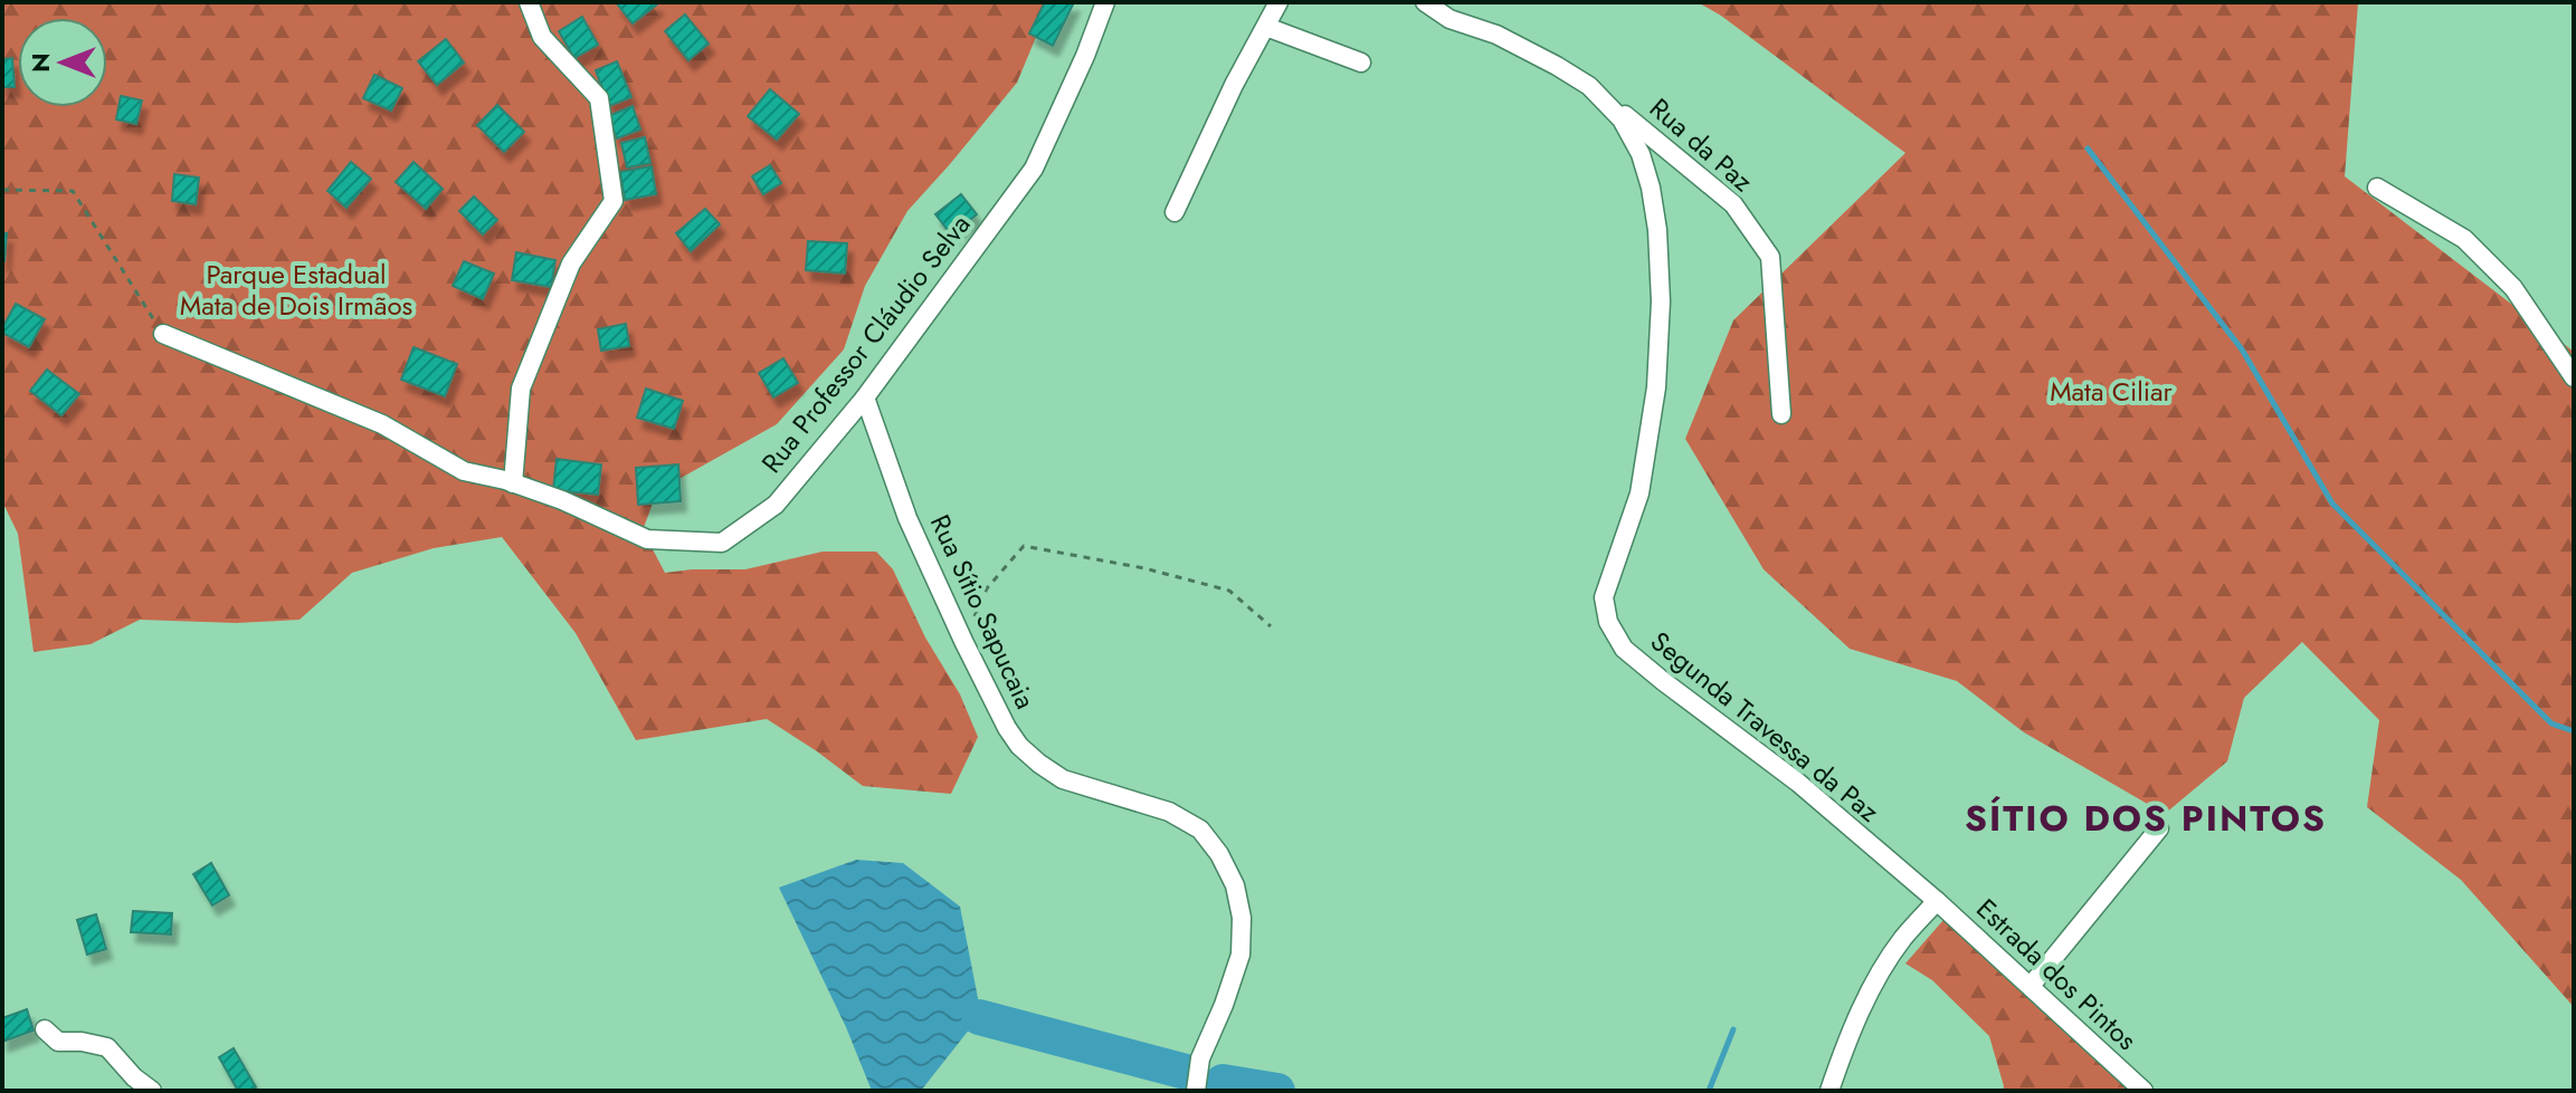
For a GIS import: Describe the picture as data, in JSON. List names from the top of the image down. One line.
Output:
{"streets":{"street":["Rua da Paz","Rua Professor Cláudio Selva","Rua Sítio Sapucaia","Segunda Travessa da Paz","Estrada dos Pintos"]},"crossings":[["Rua da Paz","Segunda Travessa da Paz"],["Rua Professor Cláudio Selva","Rua Sítio Sapucaia"],["Segunda Travessa da Paz","Estrada dos Pintos"]],"districts":["SÍTIO DOS PINTOS"],"parks":["Parque Estadual Mata de Dois Irmãos","Mata Ciliar"],"north":"left"}
